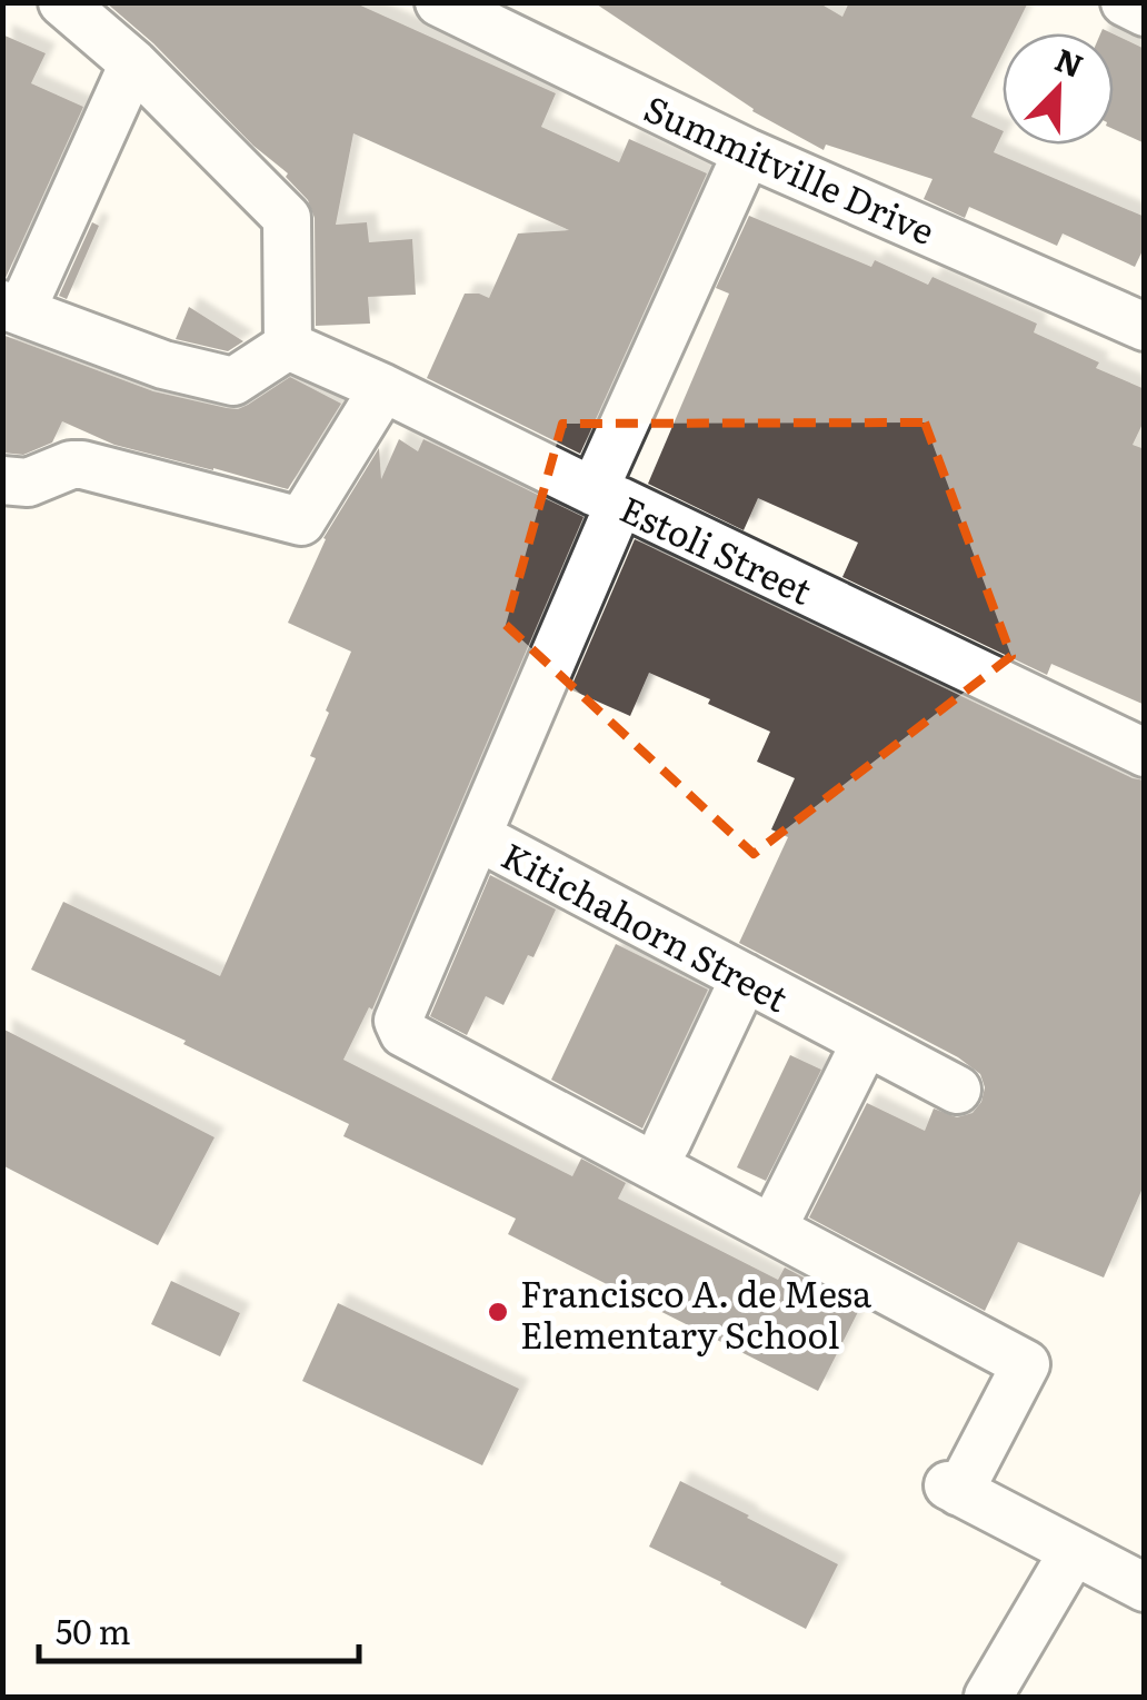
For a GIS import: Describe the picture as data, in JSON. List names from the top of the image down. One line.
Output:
{"streets":{"street":["Summitville Drive","Estoli Street","Kitichahorn Street"]},"crossings":[["Summitville Drive","Kitichahorn Street"],["Estoli Street","Kitichahorn Street"]],"places":["Francisco A. de Mesa Elementary School"],"scale_bar":"50 m","north":"top right"}
